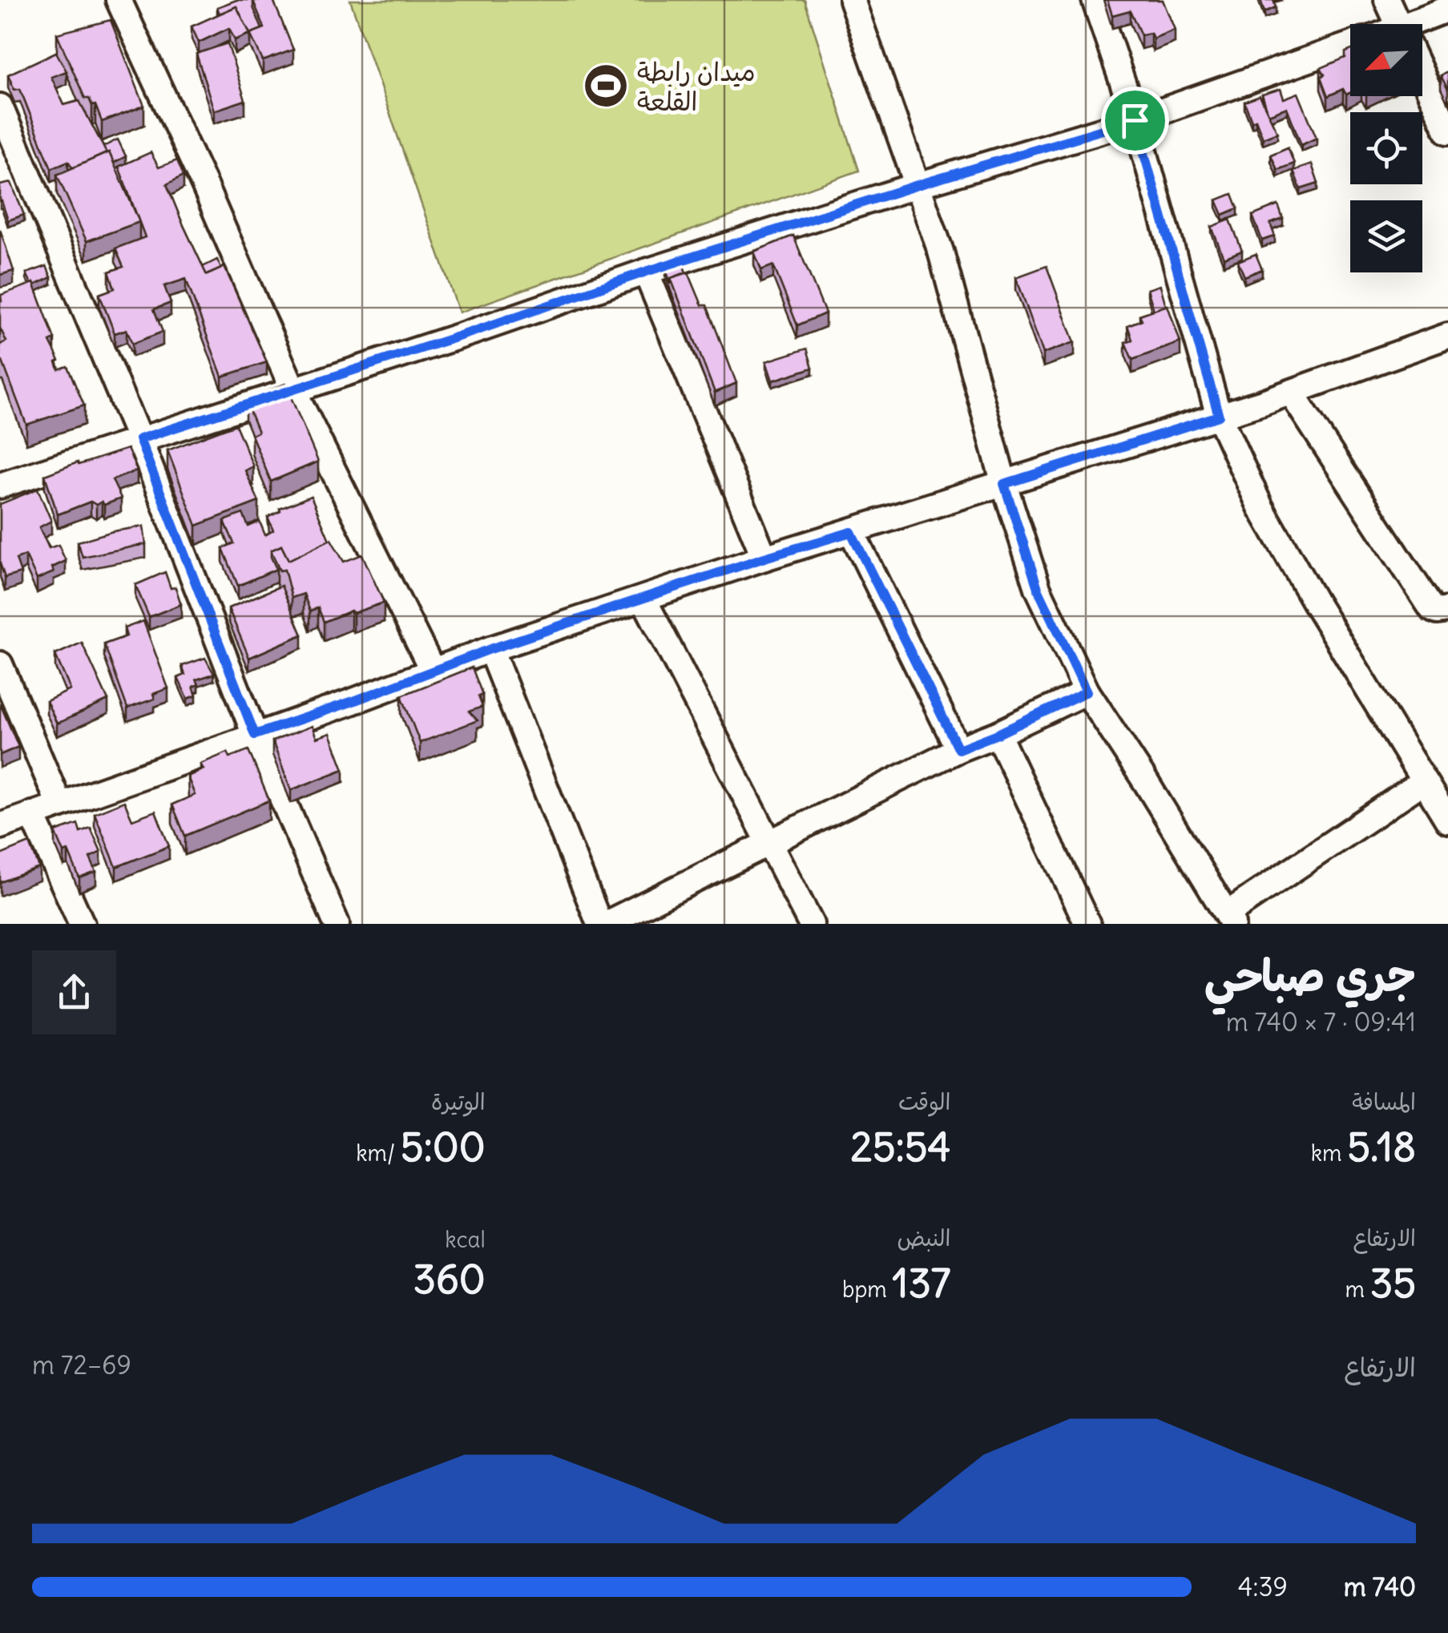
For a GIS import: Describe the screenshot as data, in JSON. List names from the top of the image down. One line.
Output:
{"places":{"sports":["ميدان رابطة القلعة"]},"north":"bottom left","page":{"heading":["جري صباحي","09:41 · 7 × 740 m"],"stats":[["المسافة","5.18 km"],["الوقت","25:54"],["الوتيرة","5:00 /km"],["الارتفاع","35 m"],["النبض","137 bpm"],["kcal","360"]],"chart":["الارتفاع","69–72 m"],"list":[{"name":"740 m","note":"4:39"}]}}
